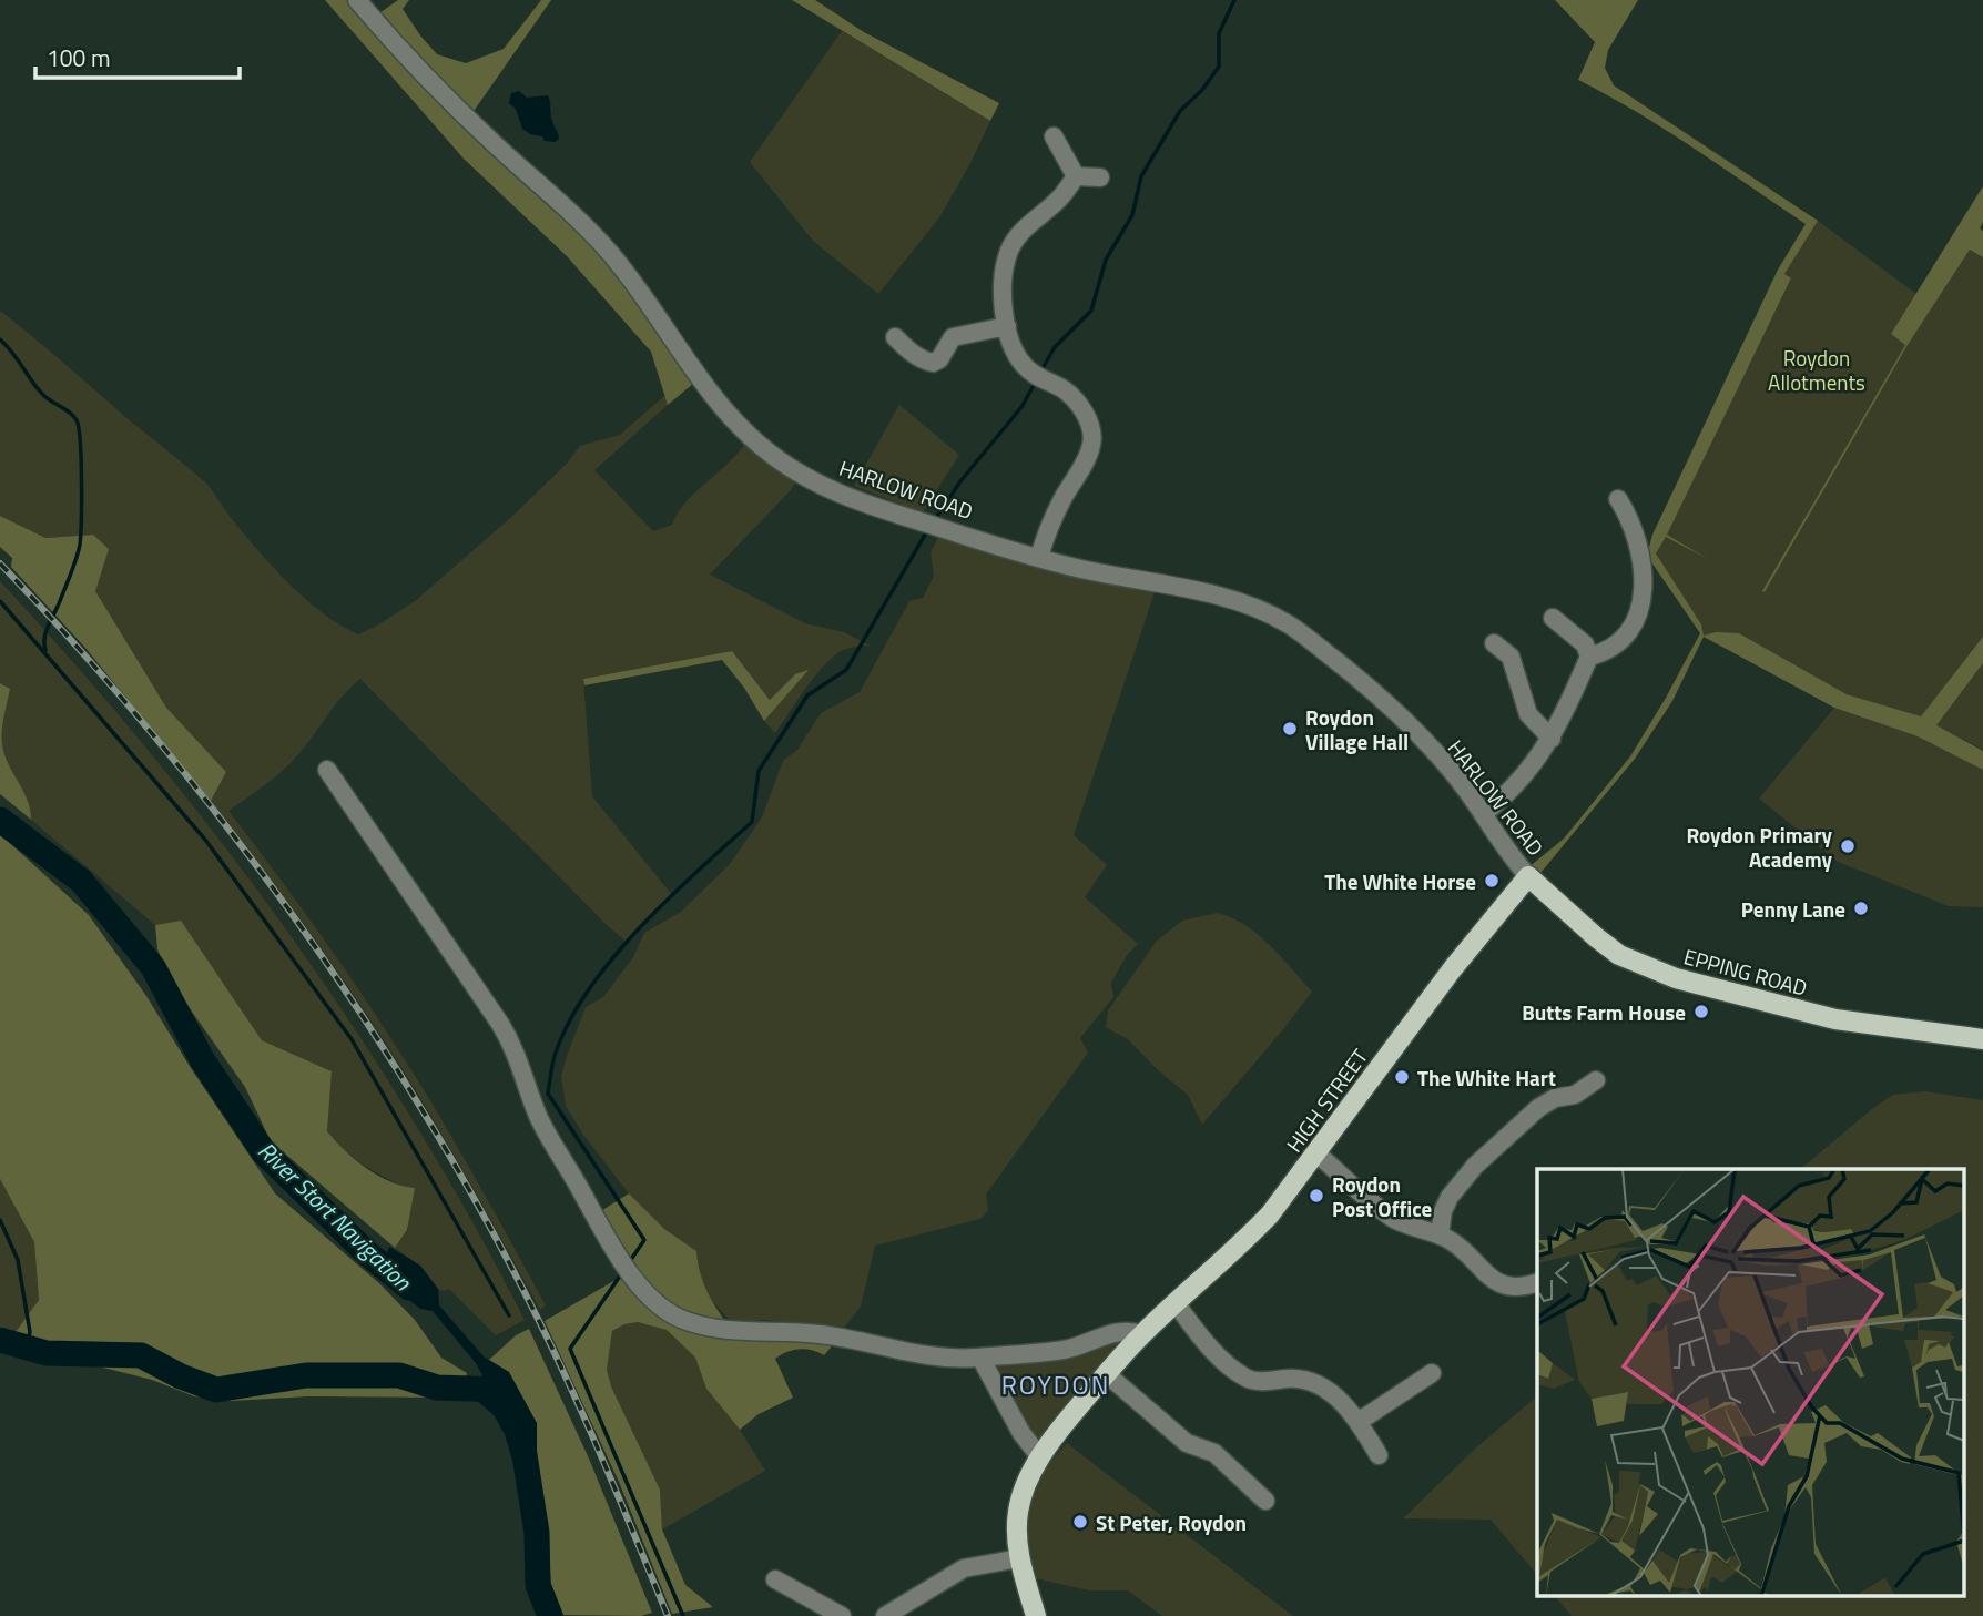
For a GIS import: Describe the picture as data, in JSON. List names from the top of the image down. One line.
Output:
{"streets":{"main road":["EPPING ROAD","HIGH STREET"],"street":["HARLOW ROAD"]},"crossings":[["HARLOW ROAD","EPPING ROAD"],["HARLOW ROAD","HIGH STREET"],["EPPING ROAD","HIGH STREET"]],"districts":["ROYDON"],"water":["River Stort Navigation"],"parks":["Roydon Allotments"],"places":["Roydon Village Hall","Roydon Primary Academy","The White Horse","Penny Lane","Butts Farm House","The White Hart","Roydon Post Office","St Peter, Roydon"],"scale_bar":"100 m"}
